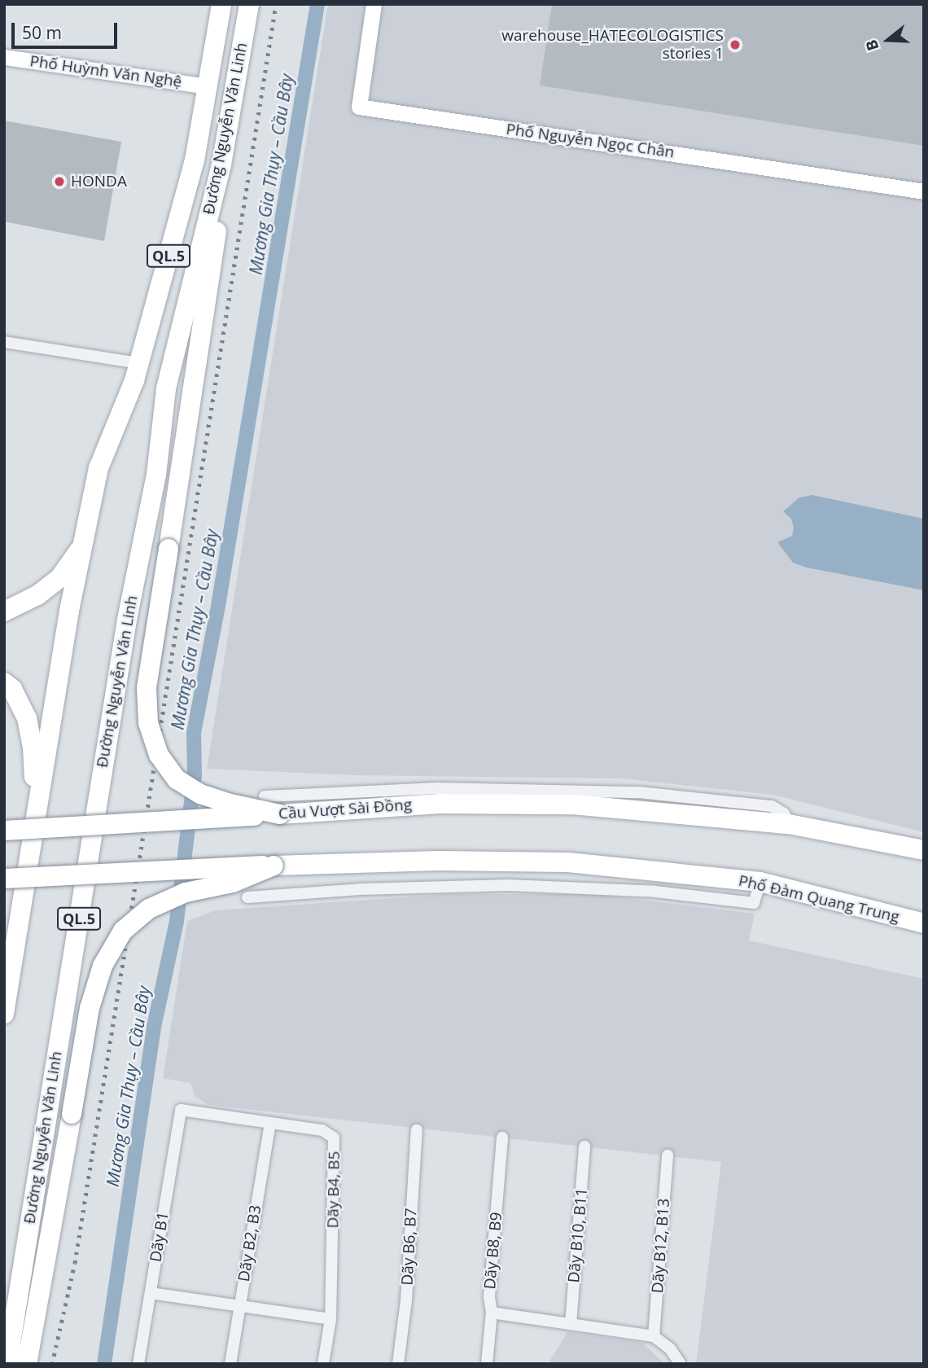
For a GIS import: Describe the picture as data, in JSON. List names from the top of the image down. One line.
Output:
{"streets":{"highway":["Đường Nguyễn Văn Linh","QL.5","Cầu Vượt Sài Đồng","Phố Đàm Quang Trung"],"street":["Phố Huỳnh Văn Nghệ","Phố Nguyễn Ngọc Chân","Dãy B4, B5","Dãy B10, B11","Dãy B1","Dãy B2, B3","Dãy B12, B13","Dãy B6, B7","Dãy B8, B9"]},"crossings":[["Phố Huỳnh Văn Nghệ","Đường Nguyễn Văn Linh"],["Dãy B4, B5","Dãy B1"],["Dãy B4, B5","Dãy B2, B3"]],"water":["Mương Gia Thụy – Cầu Bây"],"places":["warehouse_HATECOLOGISTICS stories 1","HONDA"],"scale_bar":"50 m","north":"left"}
